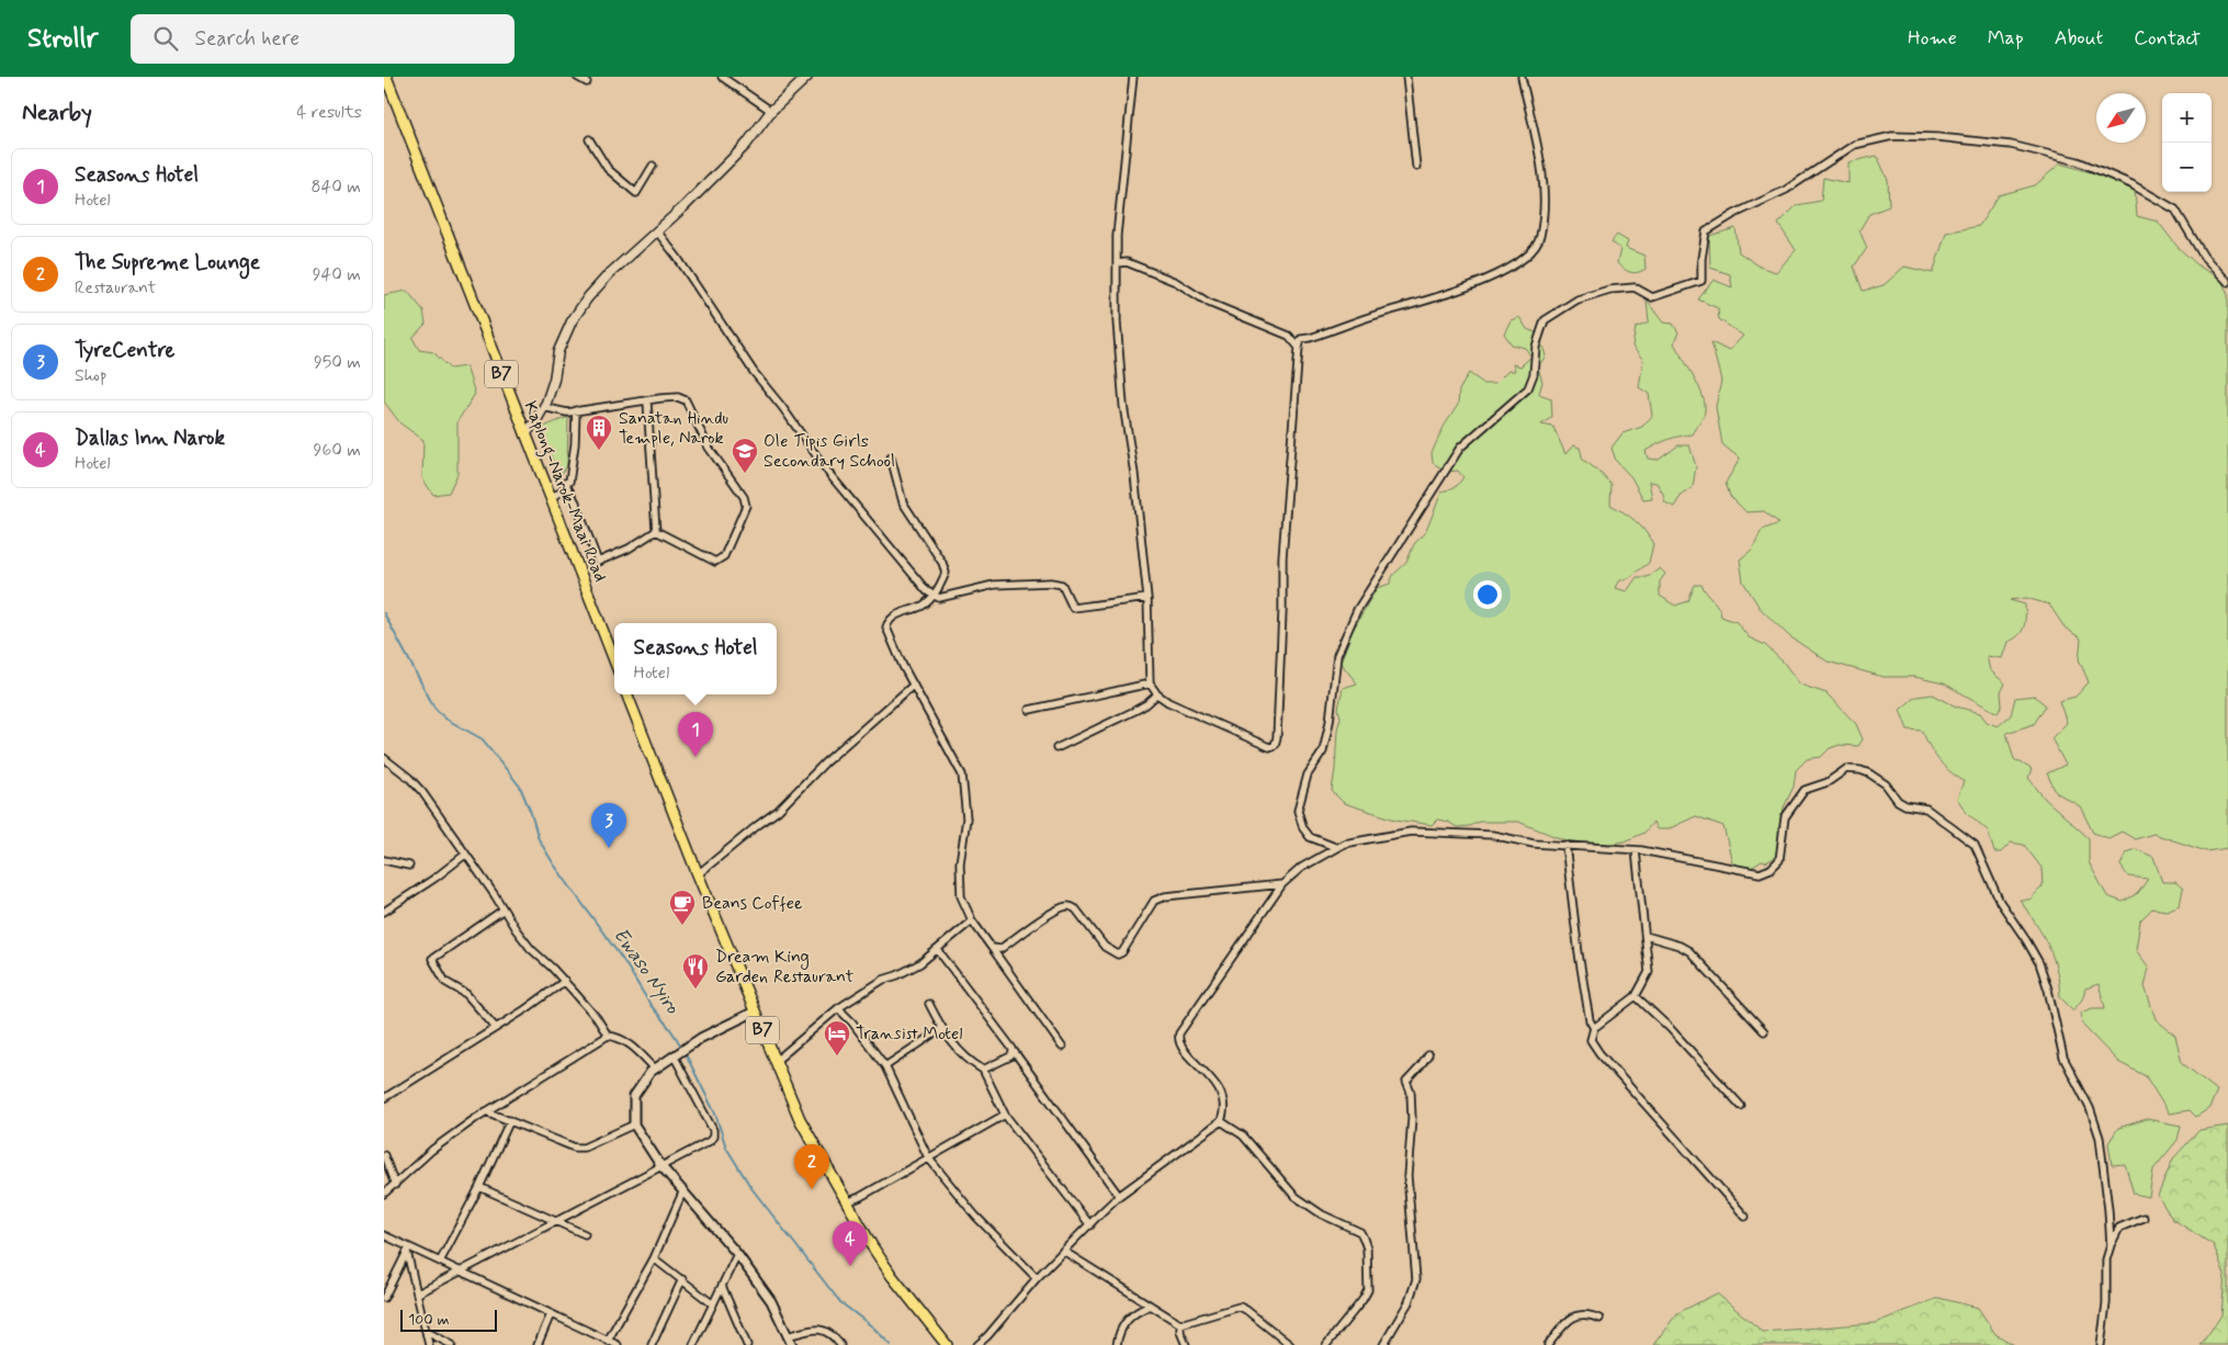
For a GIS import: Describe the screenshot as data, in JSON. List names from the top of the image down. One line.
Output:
{"streets":{"highway":["B7","Kaplong-Narok-Maai Road"]},"water":["Ewaso Nyiro"],"places":{"building":["Sanatan Hindu Temple, Narok"],"school or university":["Ole Tipis Girls Secondary School"],"cafe":["Beans Coffee"],"restaurant":["Dream King Garden Restaurant"],"hotel":["Transist Motel"]},"scale_bar":"100 m","north":"bottom left","page":{"header":"Strollr","search":"Search here","nav":["Home","Map","About","Contact"],"heading":["Nearby","4 results"],"map_buttons":["+","−"],"list":[{"mark":"1","name":"Seasons Hotel","note":"Hotel","value":"840 m"},{"mark":"2","name":"The Supreme Lounge","note":"Restaurant","value":"940 m"},{"mark":"3","name":"TyreCentre","note":"Shop","value":"950 m"},{"mark":"4","name":"Dallas Inn Narok","note":"Hotel","value":"960 m"}],"popup":["Seasons Hotel","Hotel"],"pins":["1","3","2","4"],"scale":"100 m"}}
